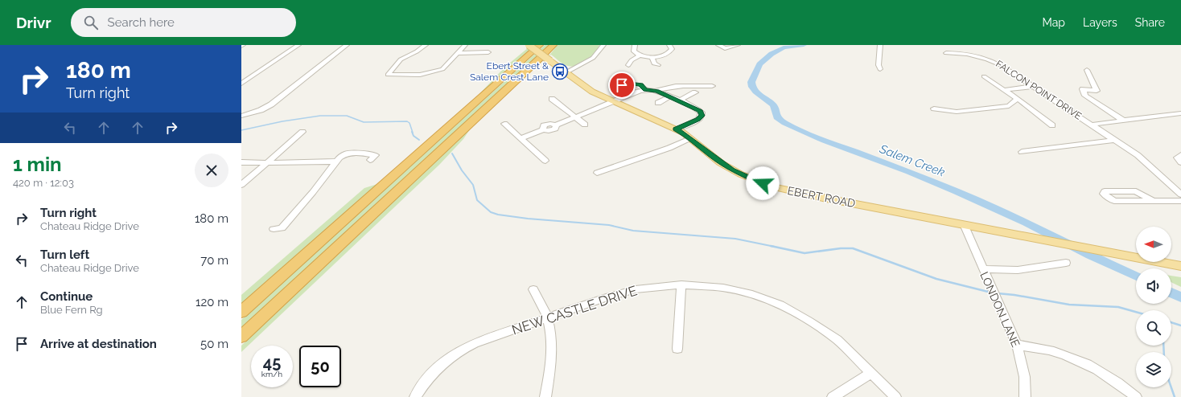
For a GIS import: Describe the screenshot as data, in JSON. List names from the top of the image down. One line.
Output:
{"streets":{"main road":["EBERT ROAD"],"street":["FALCON POINT DRIVE","LONDON LANE","NEW CASTLE DRIVE"]},"crossings":[["EBERT ROAD","LONDON LANE"]],"water":["Salem Creek"],"places":{"bus stop":["Ebert Street & Salem Crest Lane"]},"north":"left","page":{"header":"Drivr","search":"Search here","nav":["Map","Layers","Share"],"turn":["180 m","Turn right"],"heading":["1 min","420 m · 12:03"],"list":[{"name":"Turn right","note":"Chateau Ridge Drive","value":"180 m"},{"name":"Turn left","note":"Chateau Ridge Drive","value":"70 m"},{"name":"Continue","note":"Blue Fern Rg","value":"120 m"},{"name":"Arrive at destination","value":"50 m"}],"speed":"45 km/h","limit":"50"}}
